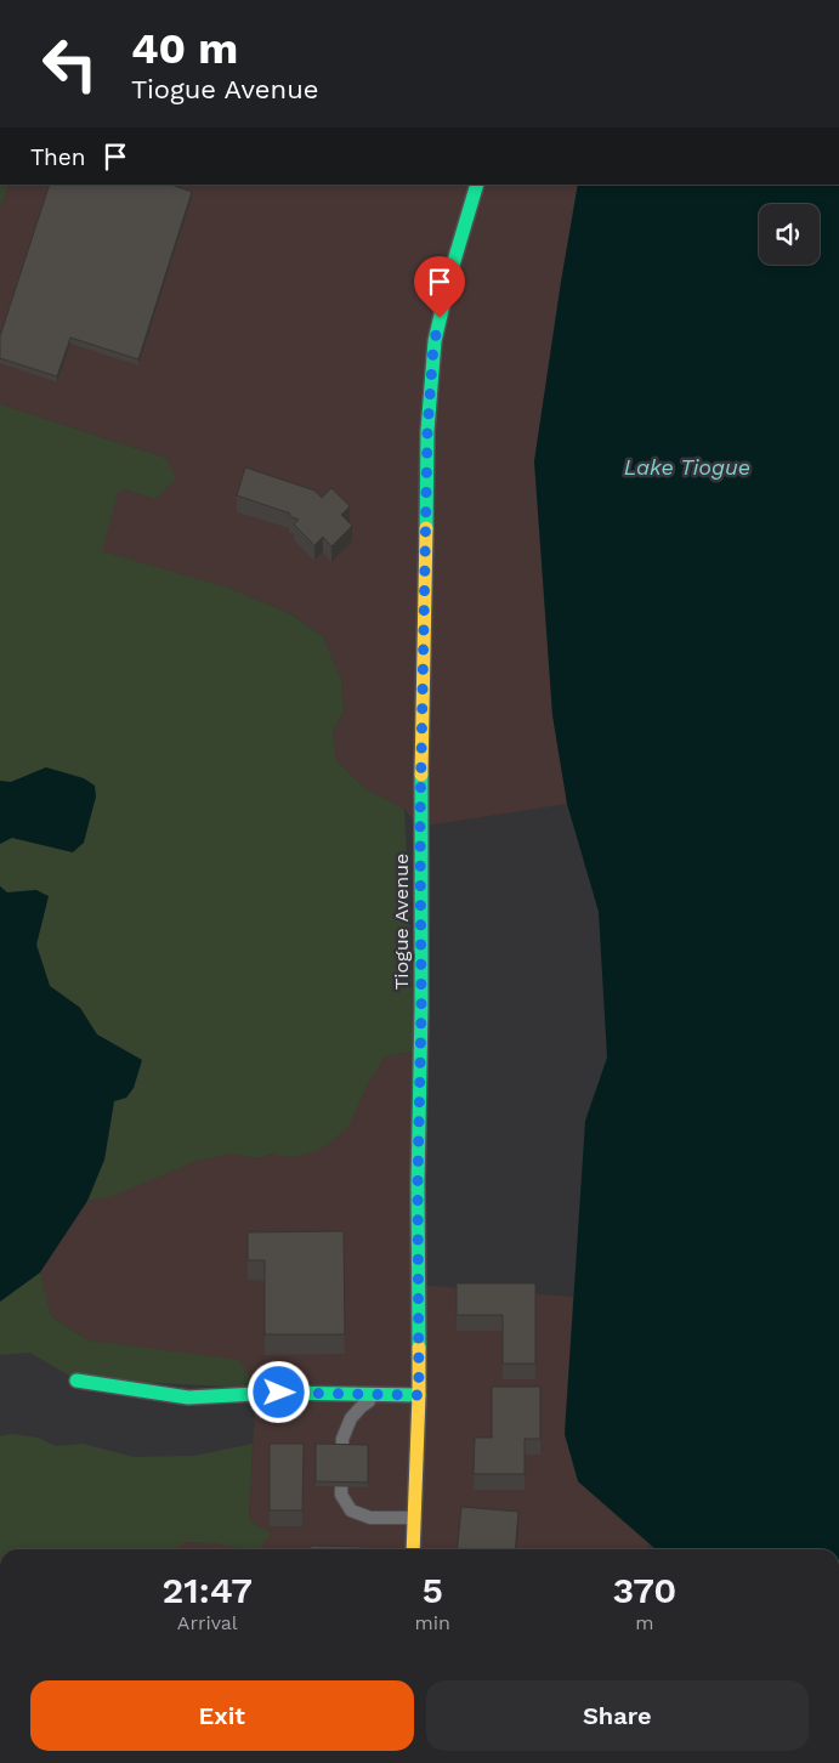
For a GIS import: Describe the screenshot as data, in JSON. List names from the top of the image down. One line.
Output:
{"streets":{"main road":["Tiogue Avenue"]},"water":["Lake Tiogue"],"page":{"turn":["40 m","Tiogue Avenue"],"then":"Then","eta":["21:47","Arrival","5","min","370","m"],"buttons":["Exit","Share"]}}
